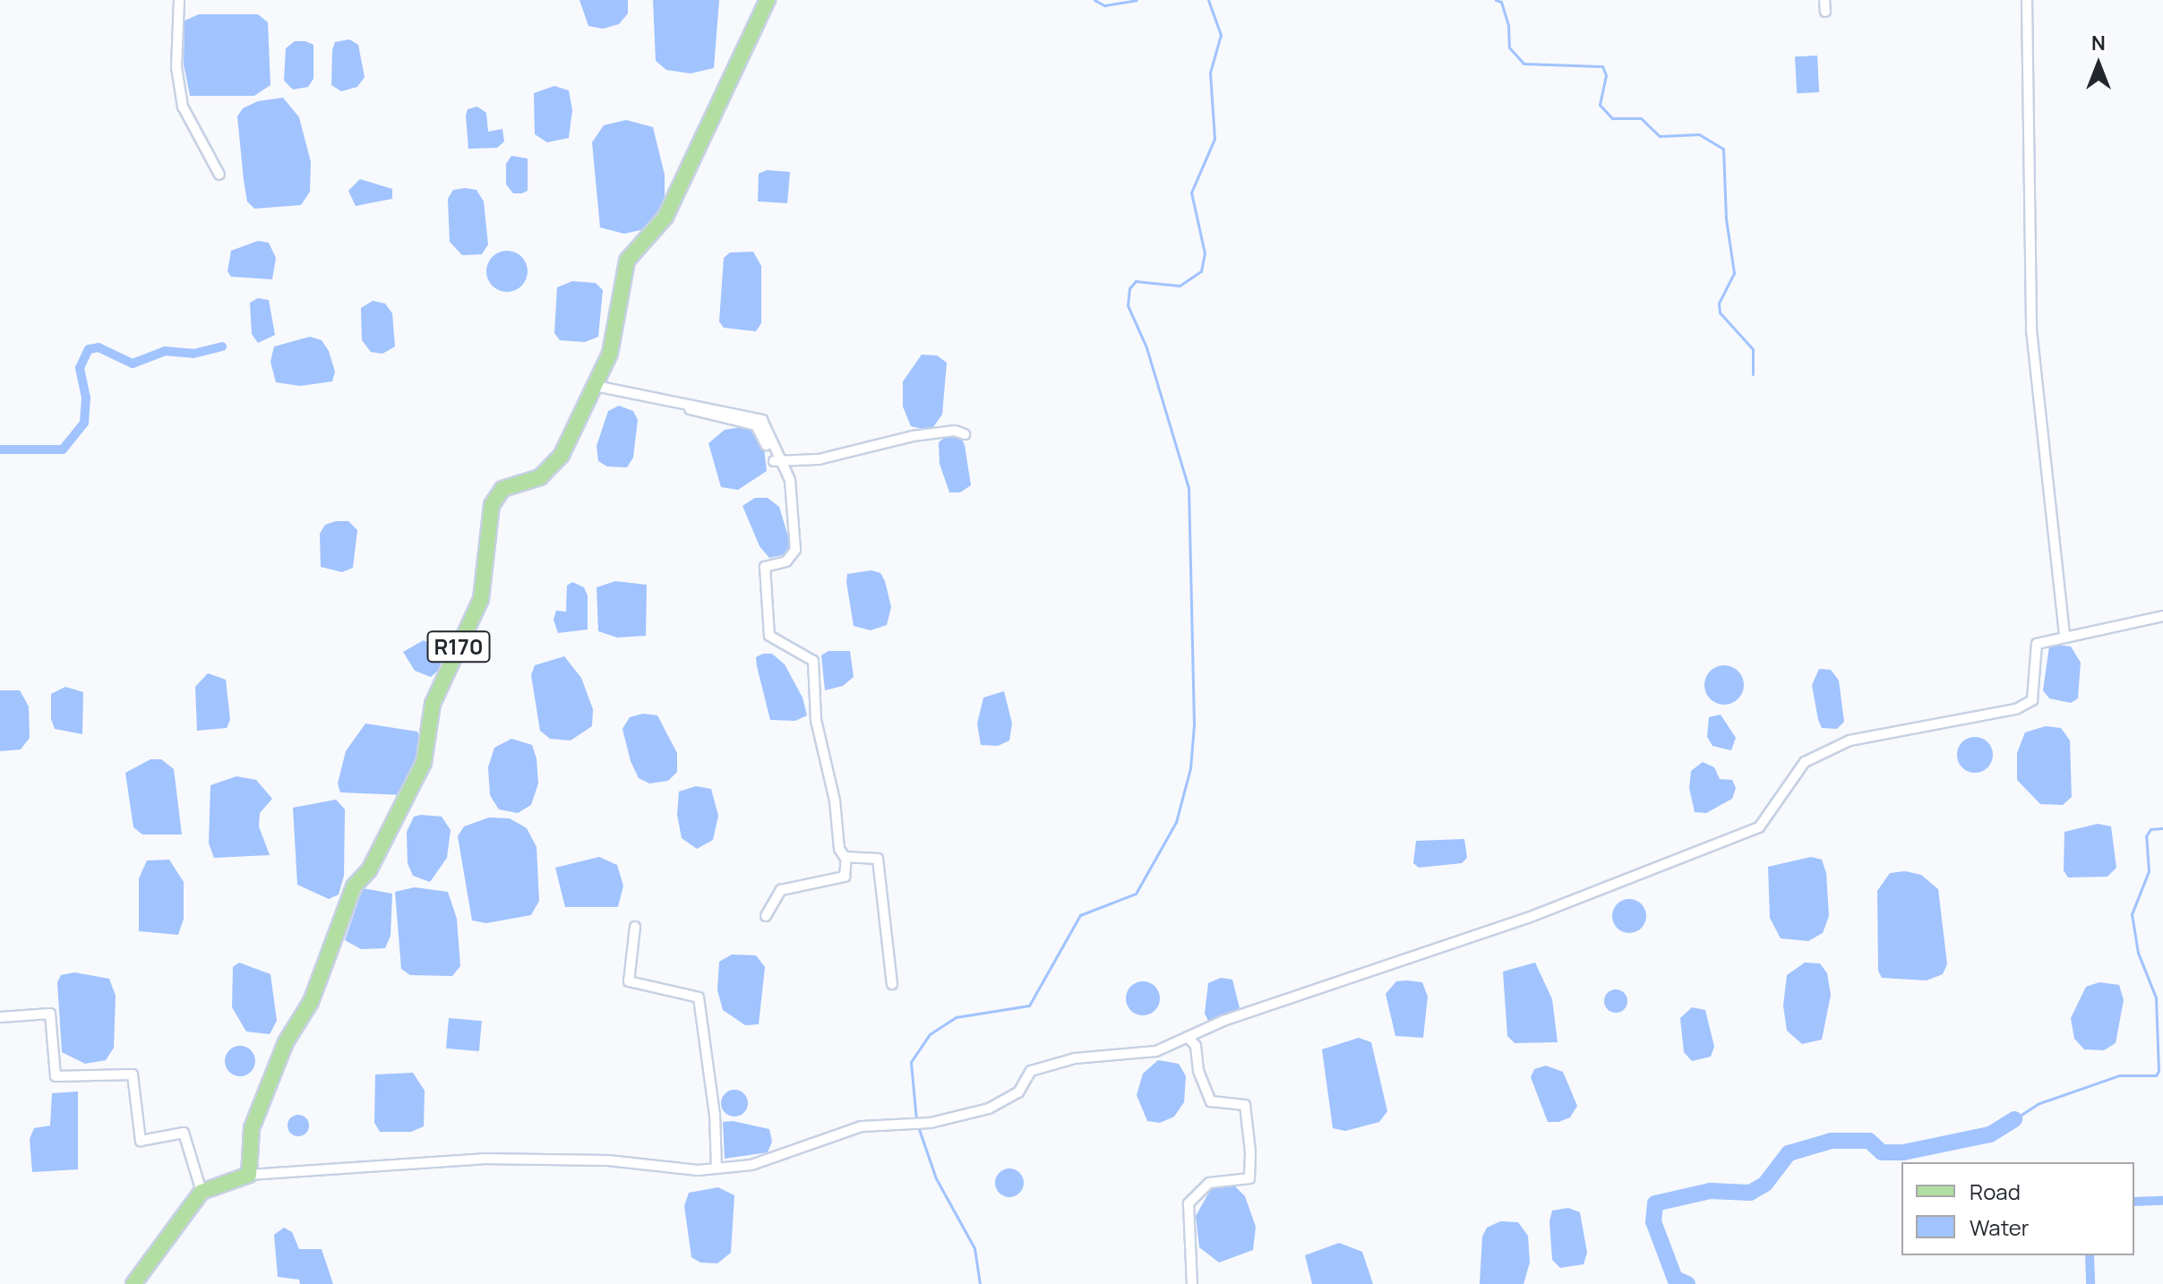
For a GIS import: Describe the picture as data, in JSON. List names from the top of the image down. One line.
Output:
{"streets":{"main road":["R170"]},"legend":["Road","Water"],"north":"top"}
